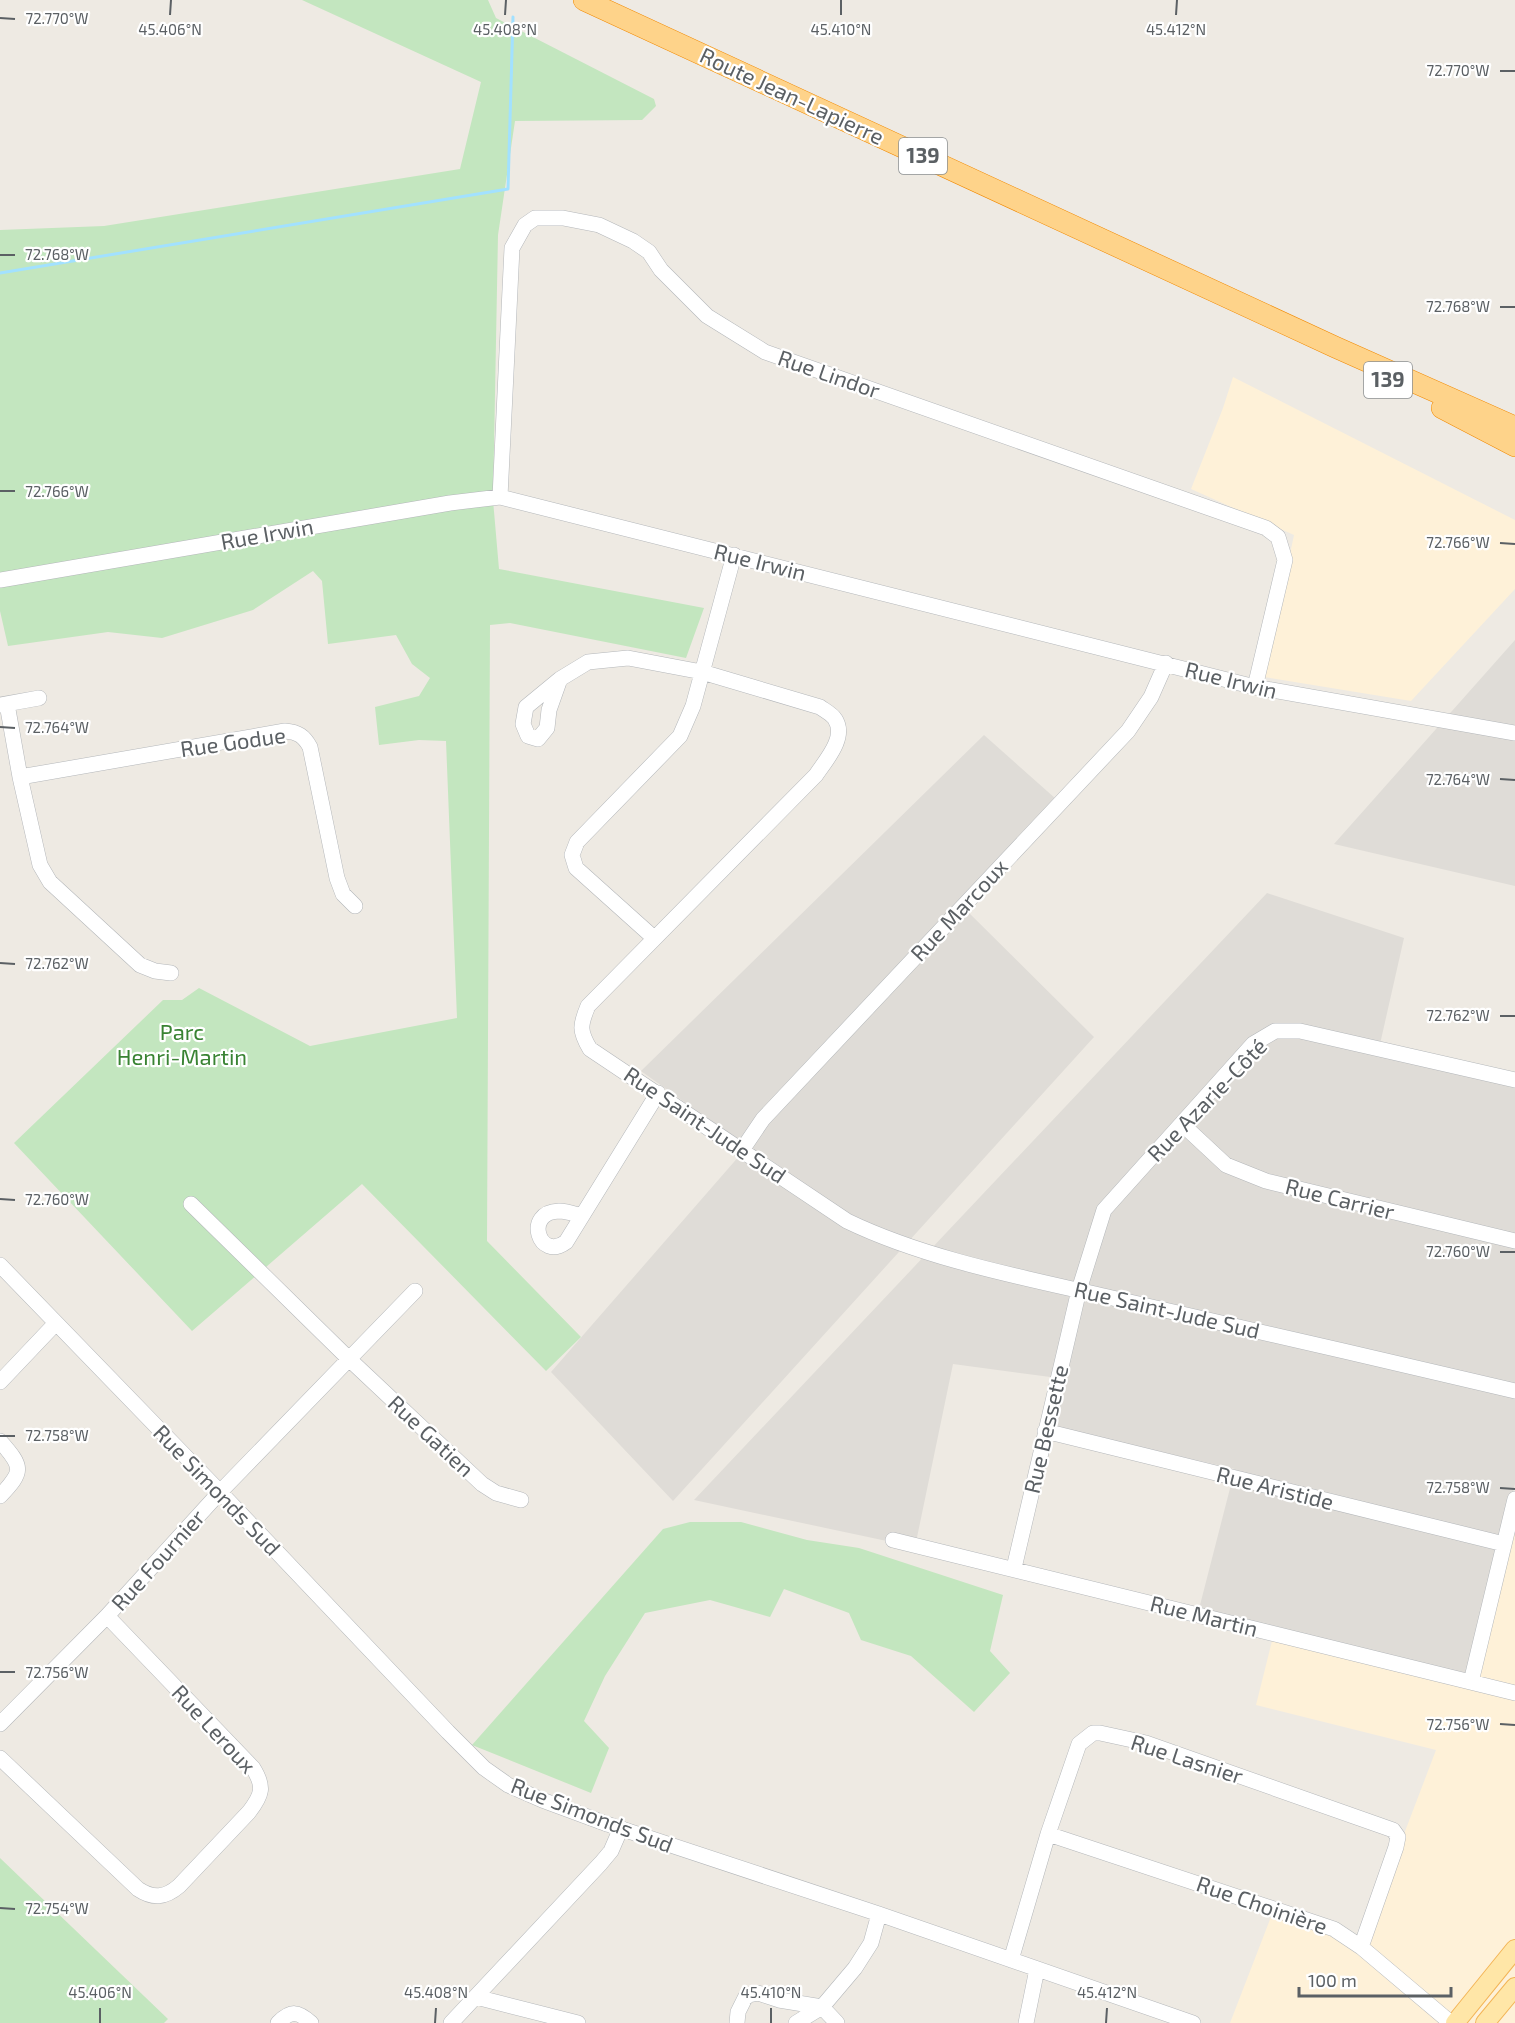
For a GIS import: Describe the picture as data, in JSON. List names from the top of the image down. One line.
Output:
{"streets":{"highway":["Route Jean-Lapierre","139"],"street":["Rue Lindor","Rue Irwin","Rue Godue","Rue Marcoux","Rue Azarie-Côté","Rue Saint-Jude Sud","Rue Carrier","Rue Bessette","Rue Gatien","Rue Aristide","Rue Simonds Sud","Rue Fournier","Rue Martin","Rue Leroux","Rue Lasnier","Rue Choinière"]},"crossings":[["Rue Lindor","Rue Irwin"],["Rue Irwin","Rue Marcoux"],["Rue Marcoux","Rue Saint-Jude Sud"],["Rue Azarie-Côté","Rue Saint-Jude Sud"],["Rue Azarie-Côté","Rue Carrier"],["Rue Azarie-Côté","Rue Bessette"],["Rue Saint-Jude Sud","Rue Bessette"],["Rue Bessette","Rue Aristide"],["Rue Bessette","Rue Martin"],["Rue Gatien","Rue Fournier"],["Rue Simonds Sud","Rue Fournier"],["Rue Simonds Sud","Rue Lasnier"],["Rue Fournier","Rue Leroux"],["Rue Lasnier","Rue Choinière"]],"parks":["Parc Henri-Martin"],"scale_bar":"100 m","coordinates":["72.770°W","45.406°N","45.408°N","45.410°N","45.412°N","72.768°W","72.766°W","72.764°W","72.762°W","72.760°W","72.758°W","72.756°W","72.754°W"]}
